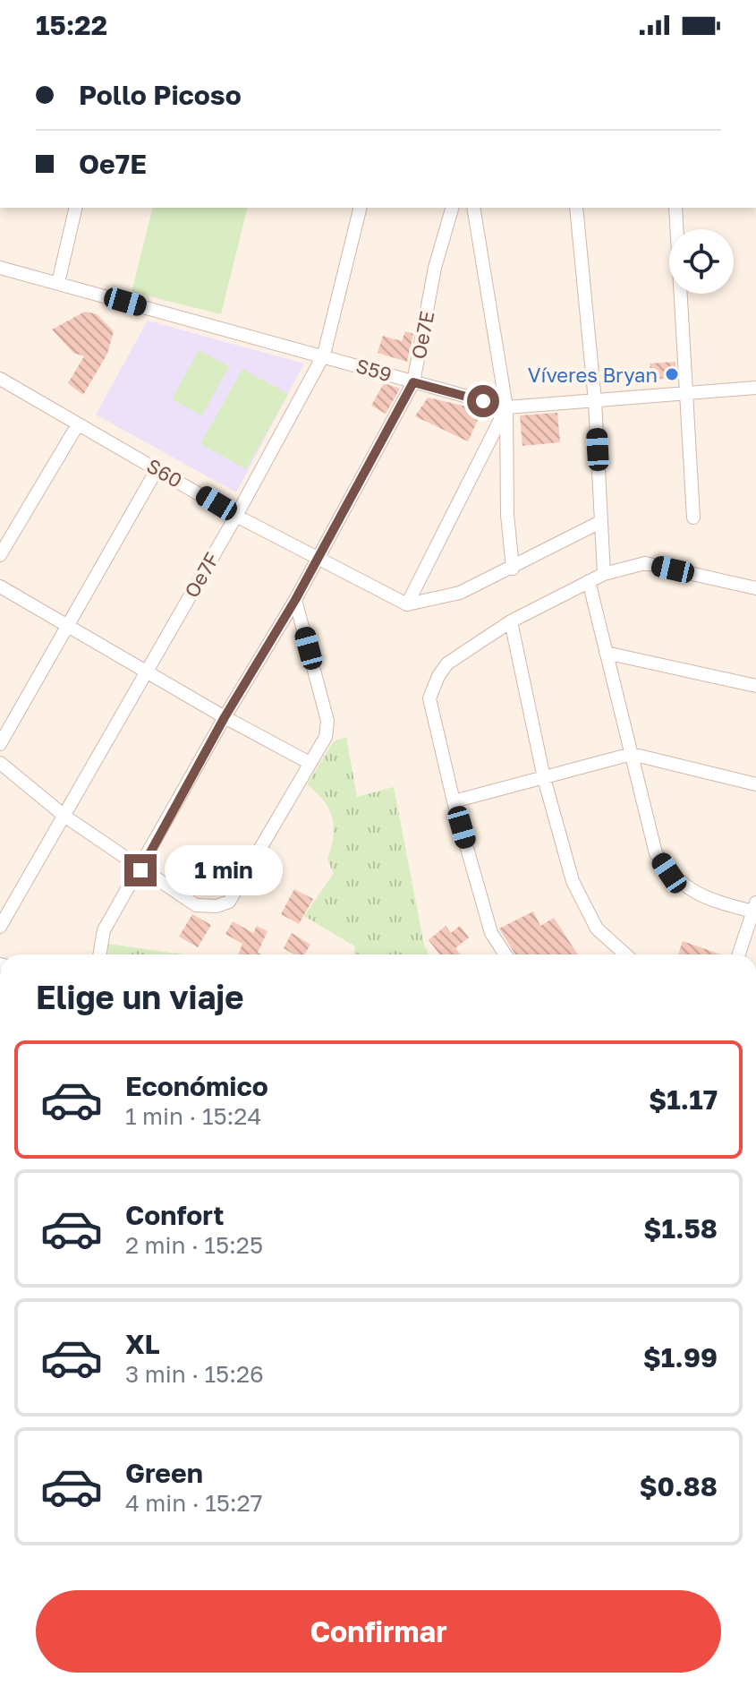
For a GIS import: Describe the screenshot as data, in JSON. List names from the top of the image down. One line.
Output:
{"streets":{"street":["Oe7E","S59","S60","Oe7F"]},"crossings":[["Oe7E","S59"],["Oe7E","S60"],["S59","Oe7F"],["S60","Oe7F"]],"places":["Víveres Bryan"],"page":{"status":"15:22","banner":["Pollo Picoso","Oe7E"],"bubble":"1 min","heading":"Elige un viaje","list":[{"name":"Económico","note":"1 min · 15:24","value":"$1.17"},{"name":"Confort","note":"2 min · 15:25","value":"$1.58"},{"name":"XL","note":"3 min · 15:26","value":"$1.99"},{"name":"Green","note":"4 min · 15:27","value":"$0.88"}],"buttons":"Confirmar"}}
